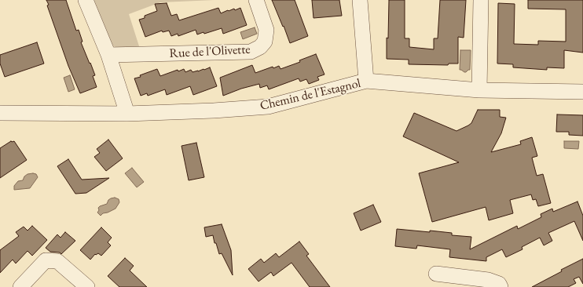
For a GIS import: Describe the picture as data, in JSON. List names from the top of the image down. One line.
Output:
{"streets":{"street":["Rue de l'Olivette","Chemin de l'Estagnol"]}}
